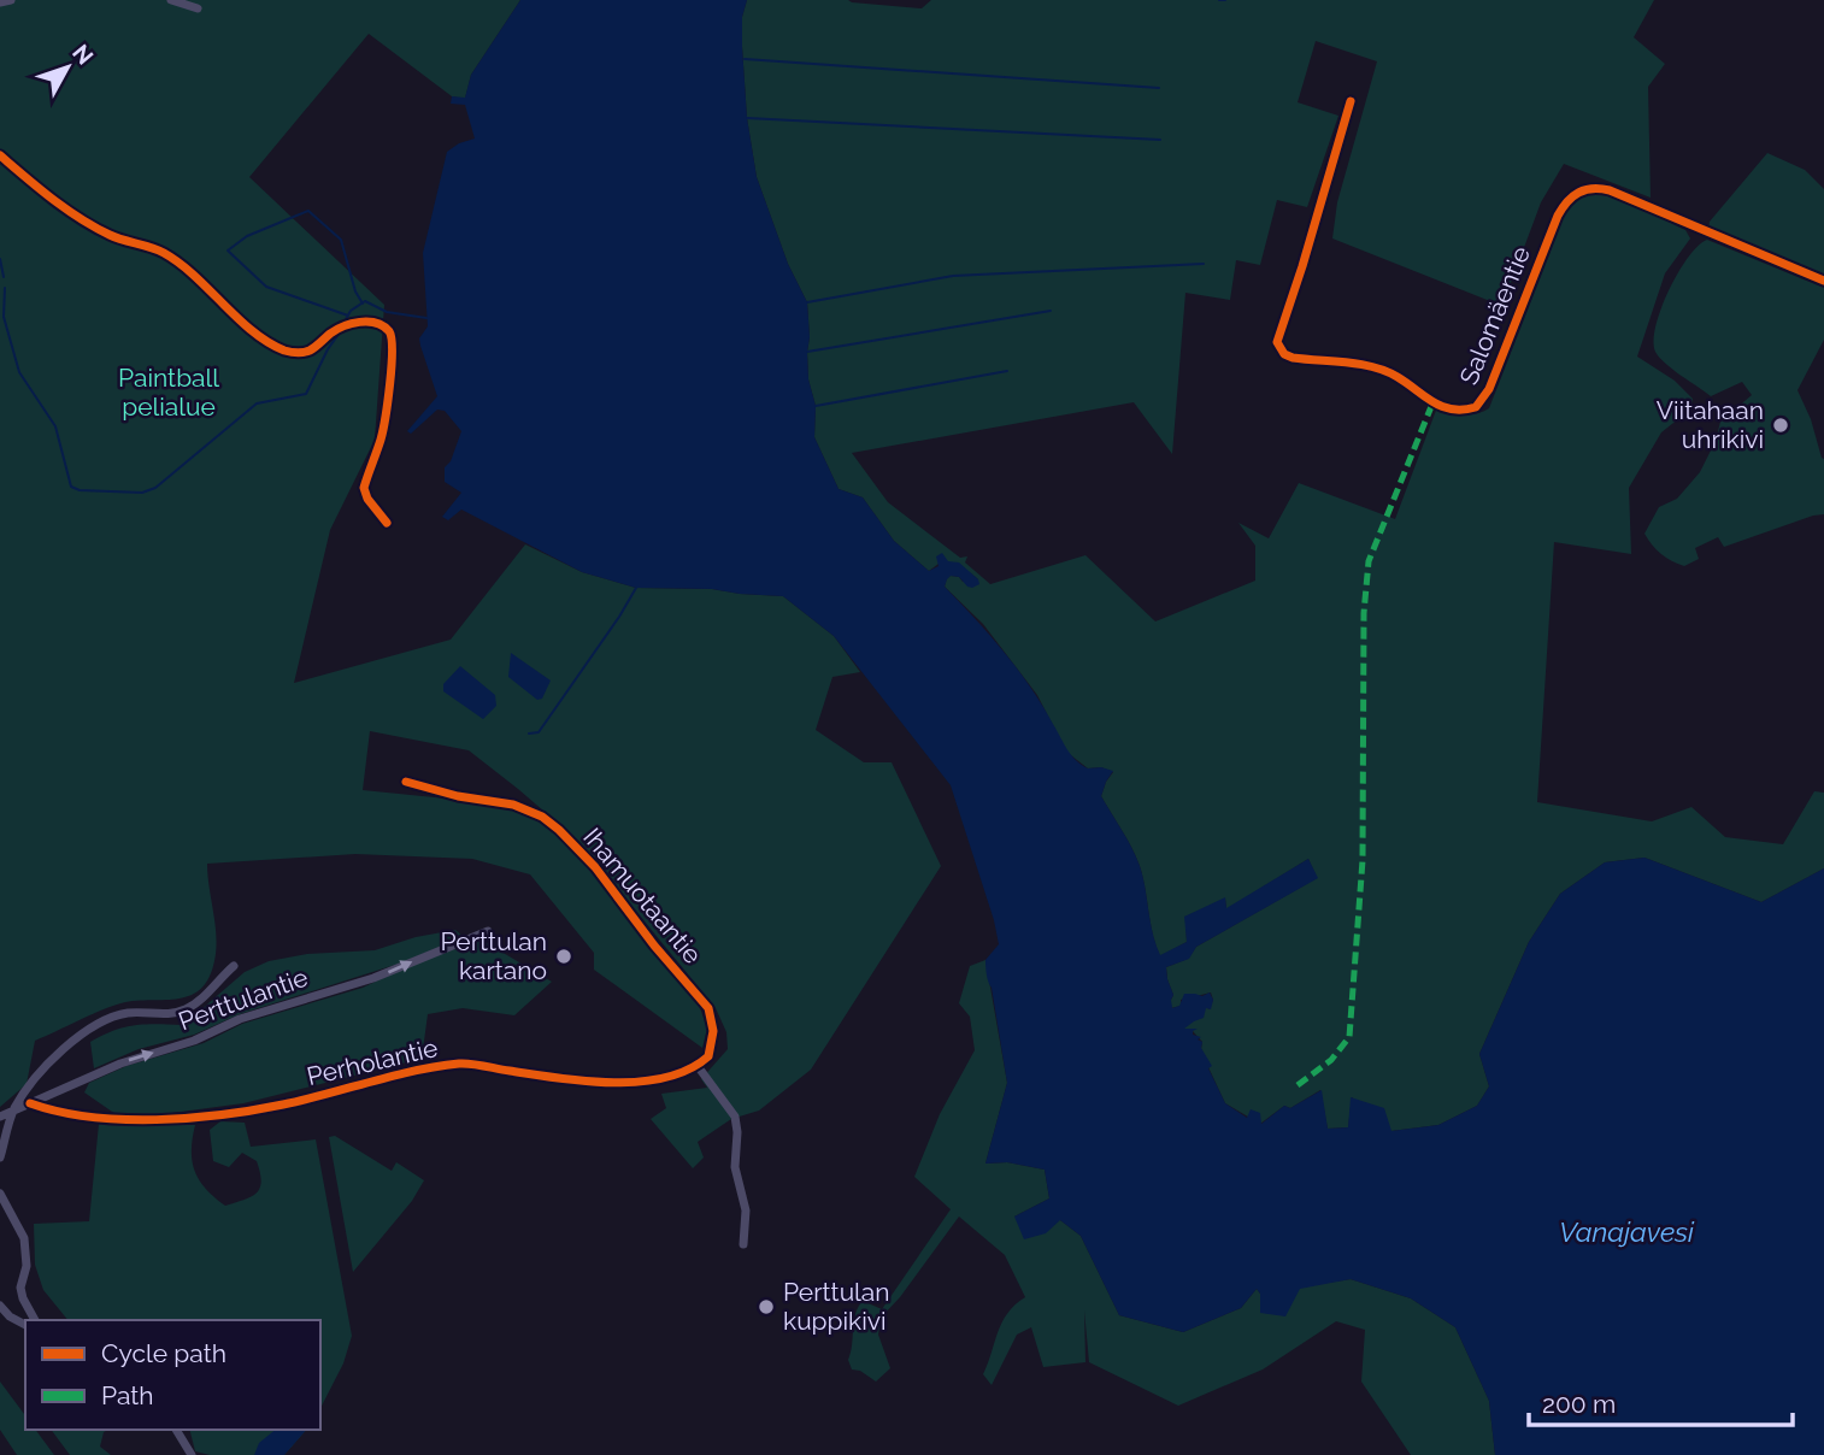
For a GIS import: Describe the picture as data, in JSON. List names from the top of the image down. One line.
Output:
{"streets":{"street":["Salomäentie","Ihamuotaantie","Perttulantie","Perholantie"]},"crossings":[["Ihamuotaantie","Perholantie"],["Perttulantie","Perholantie"]],"water":["Vanajavesi"],"parks":["Paintball pelialue"],"places":["Viitahaan uhrikivi","Perttulan kartano","Perttulan kuppikivi"],"legend":["Cycle path","Path"],"scale_bar":"200 m","north":"top right"}
